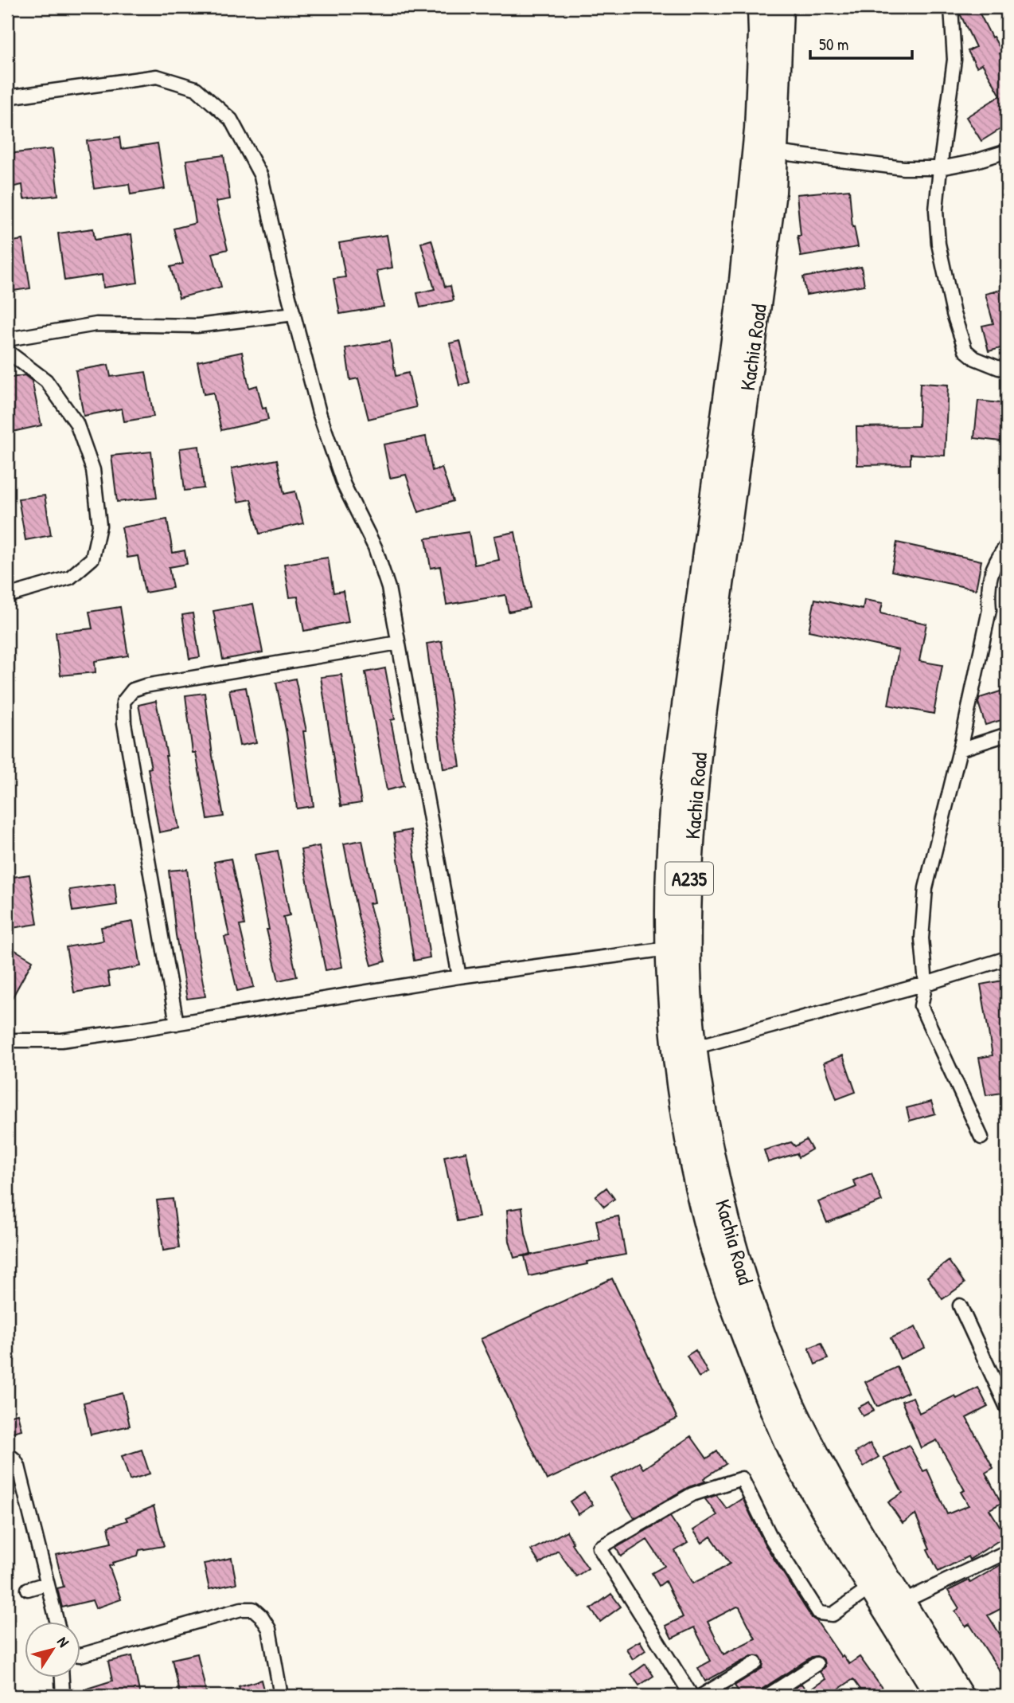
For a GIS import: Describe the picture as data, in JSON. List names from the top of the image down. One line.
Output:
{"streets":{"highway":["Kachia Road","A235"]},"scale_bar":"50 m","north":"top right"}
